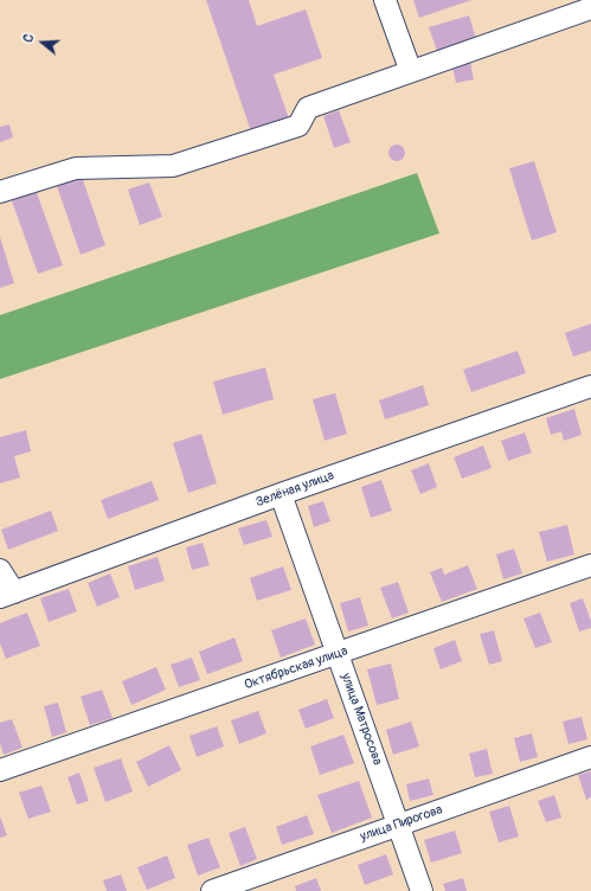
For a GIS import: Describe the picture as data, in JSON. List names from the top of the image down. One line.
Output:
{"streets":{"street":["Зелёная улица","Октябрьская улица","улица Матросова","улица Пирогова"]},"crossings":[["Зелёная улица","улица Матросова"],["Октябрьская улица","улица Матросова"],["улица Матросова","улица Пирогова"]],"north":"left"}
